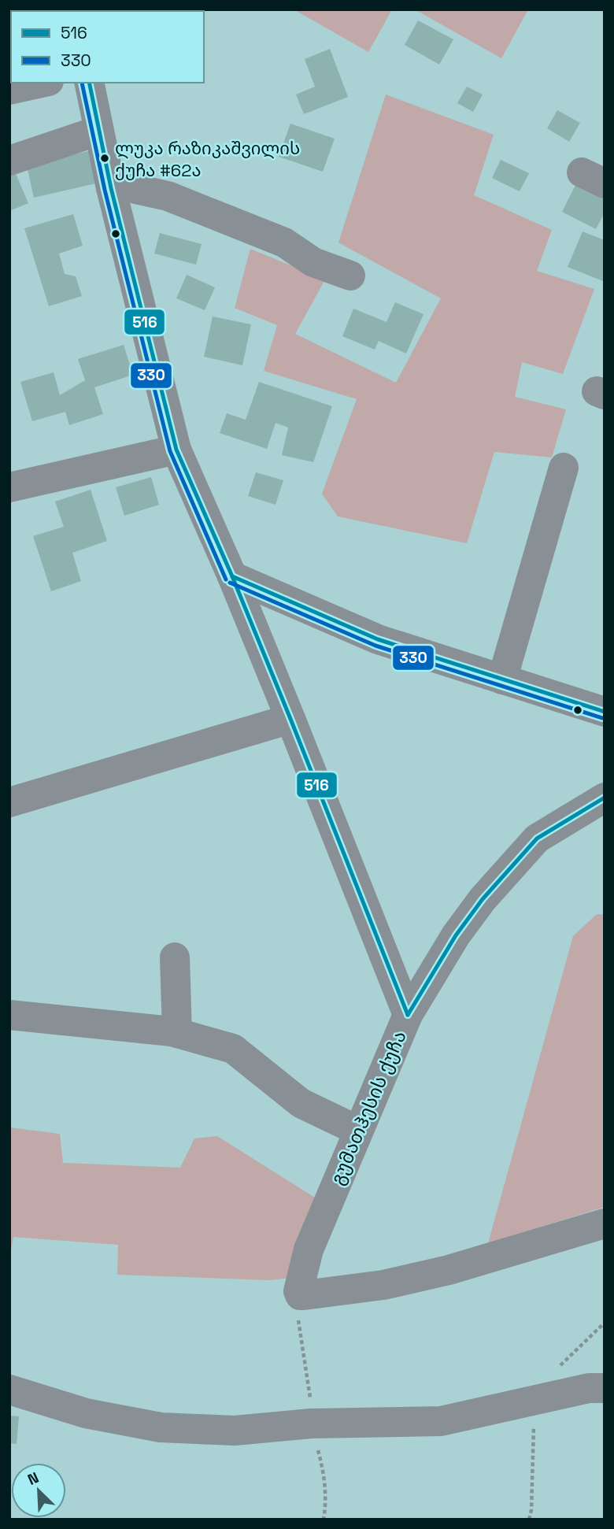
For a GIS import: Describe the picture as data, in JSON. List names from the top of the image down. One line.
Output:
{"streets":{"street":["გუმათჰესის ქუჩა"]},"places":["ლუკა რაზიკაშვილის ქუჩა #62ა"],"lines":["transit line 516","transit line 330"],"legend":["516","330"],"north":"top left"}
